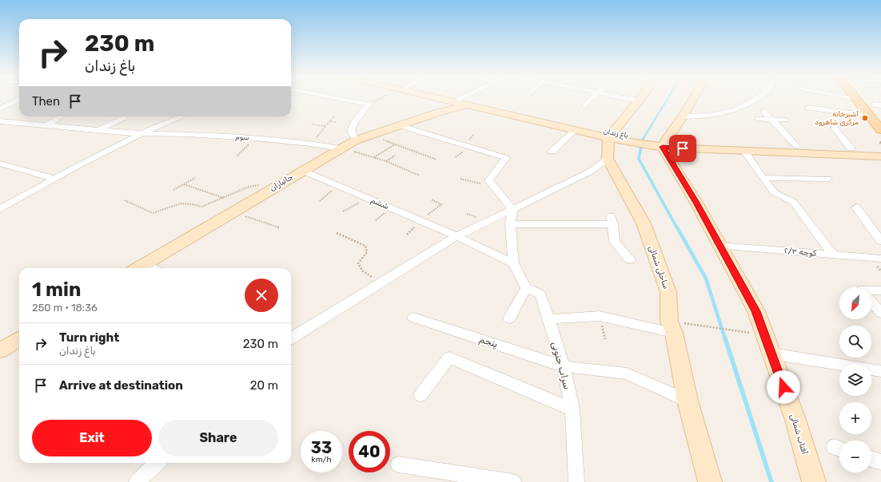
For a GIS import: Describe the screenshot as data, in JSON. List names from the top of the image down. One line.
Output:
{"streets":{"street":["باغ زندان","سوم","جانبازان","ششم","کوچه ۲/۳","ساحلی شمالی","پنجم","سراب جنوبی","آفتاب شمالی"]},"crossings":[["باغ زندان","جانبازان"],["باغ زندان","ساحلی شمالی"],["باغ زندان","آفتاب شمالی"],["سوم","جانبازان"],["جانبازان","ششم"],["کوچه ۲/۳","آفتاب شمالی"],["ساحلی شمالی","پنجم"],["پنجم","سراب جنوبی"]],"places":["آشپزخانه مرکزی شاهرود"],"north":"bottom left","page":{"turn":["230 m","باغ زندان"],"then":"Then","heading":["1 min","250 m · 18:36"],"map_buttons":["+","−"],"list":[{"name":"Turn right","note":"باغ زندان","value":"230 m"},{"name":"Arrive at destination","value":"20 m"}],"buttons":["Exit","Share"],"speed":"33 km/h","limit":"40"}}
